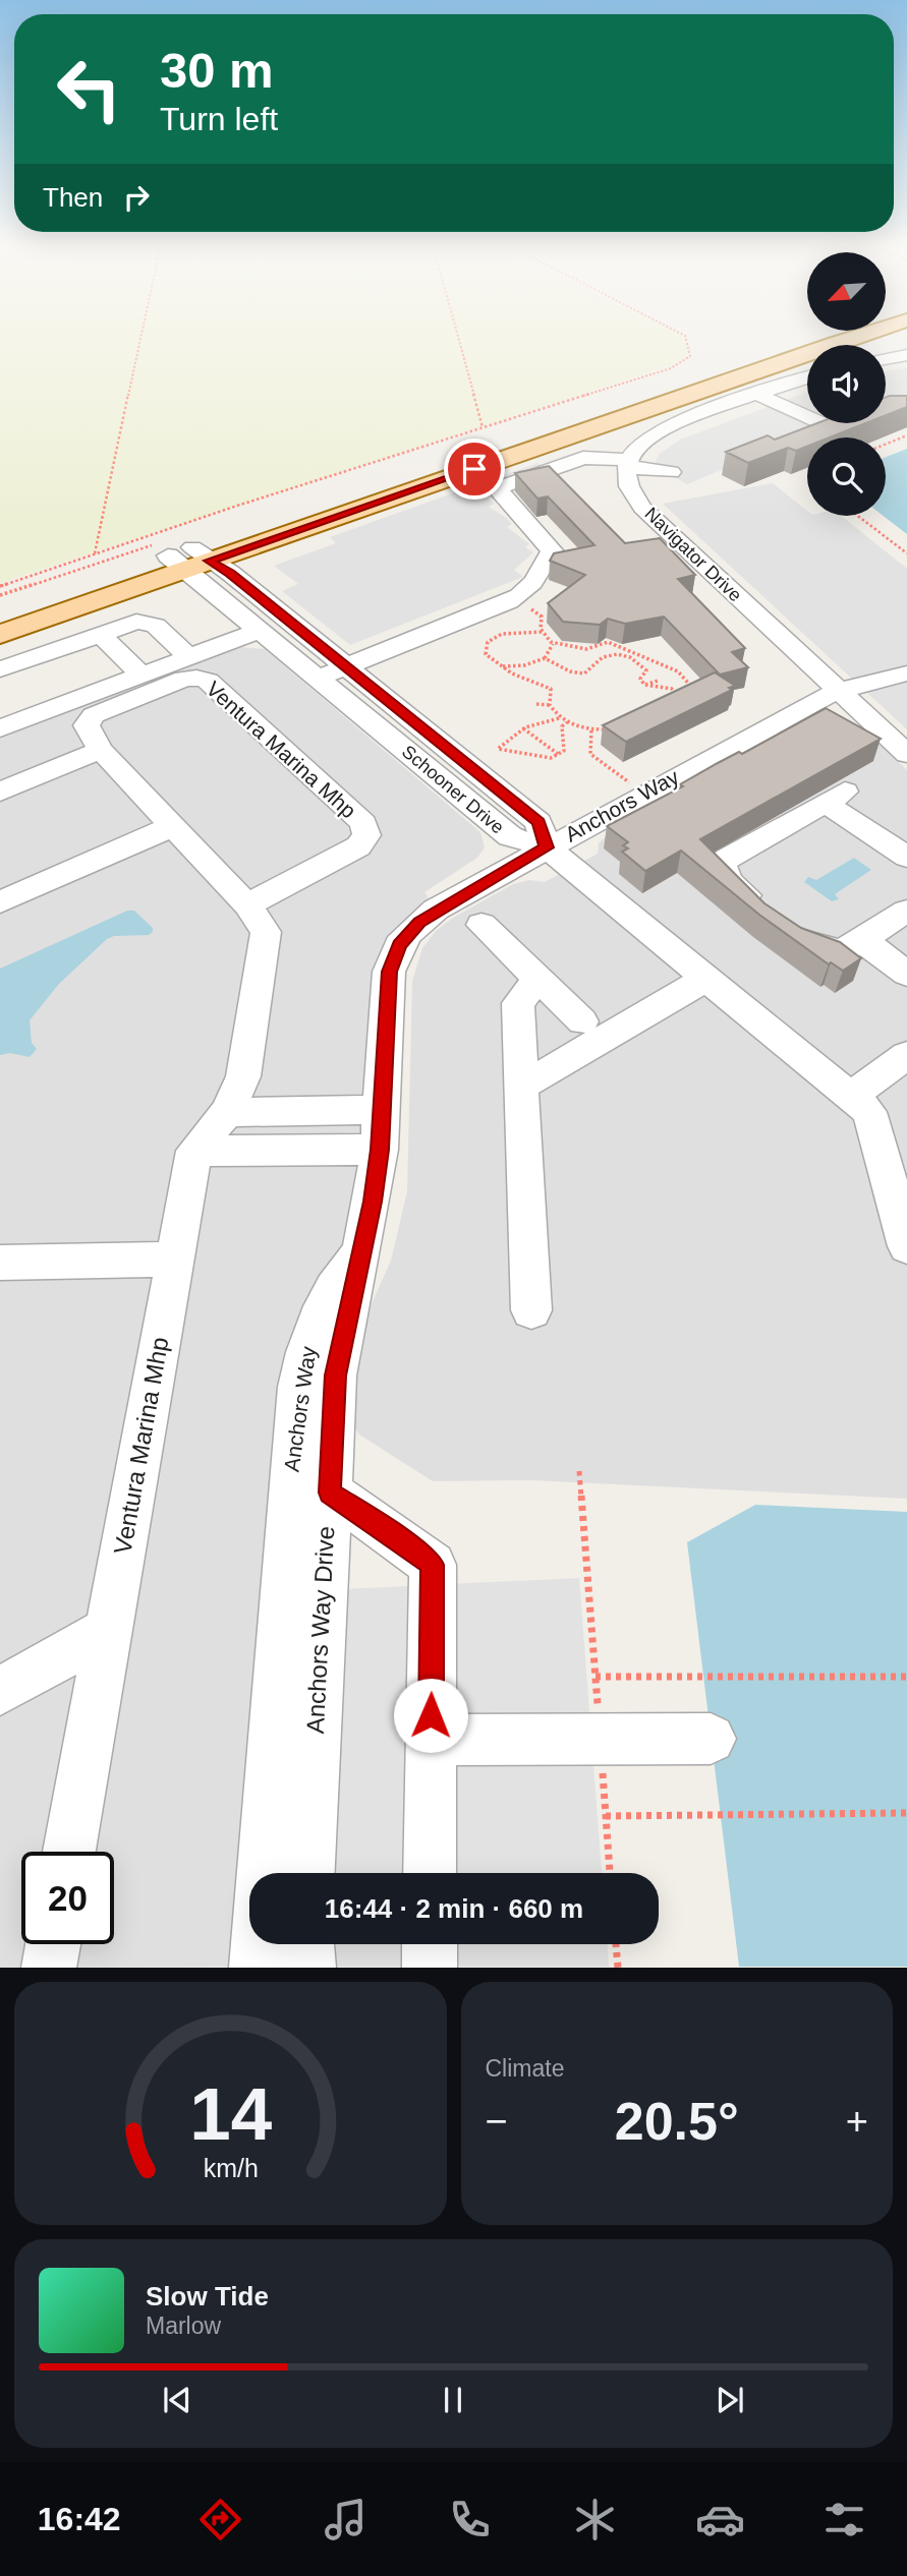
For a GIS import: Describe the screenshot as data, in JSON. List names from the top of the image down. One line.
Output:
{"streets":{"street":["Navigator Drive","Ventura Marina Mhp","Schooner Drive","Anchors Way","Anchors Way Drive"]},"crossings":[["Navigator Drive","Anchors Way"],["Schooner Drive","Anchors Way"],["Anchors Way","Anchors Way Drive"]],"north":"bottom left","page":{"turn":["30 m","Turn left"],"then":"Then","limit":"20","trip":"16:44 · 2 min · 660 m","tile":"Climate","heat":["−","20.5°","+"],"song":["Slow Tide","Marlow"],"tabs":"16:42","gauge":["14","km/h"]}}
